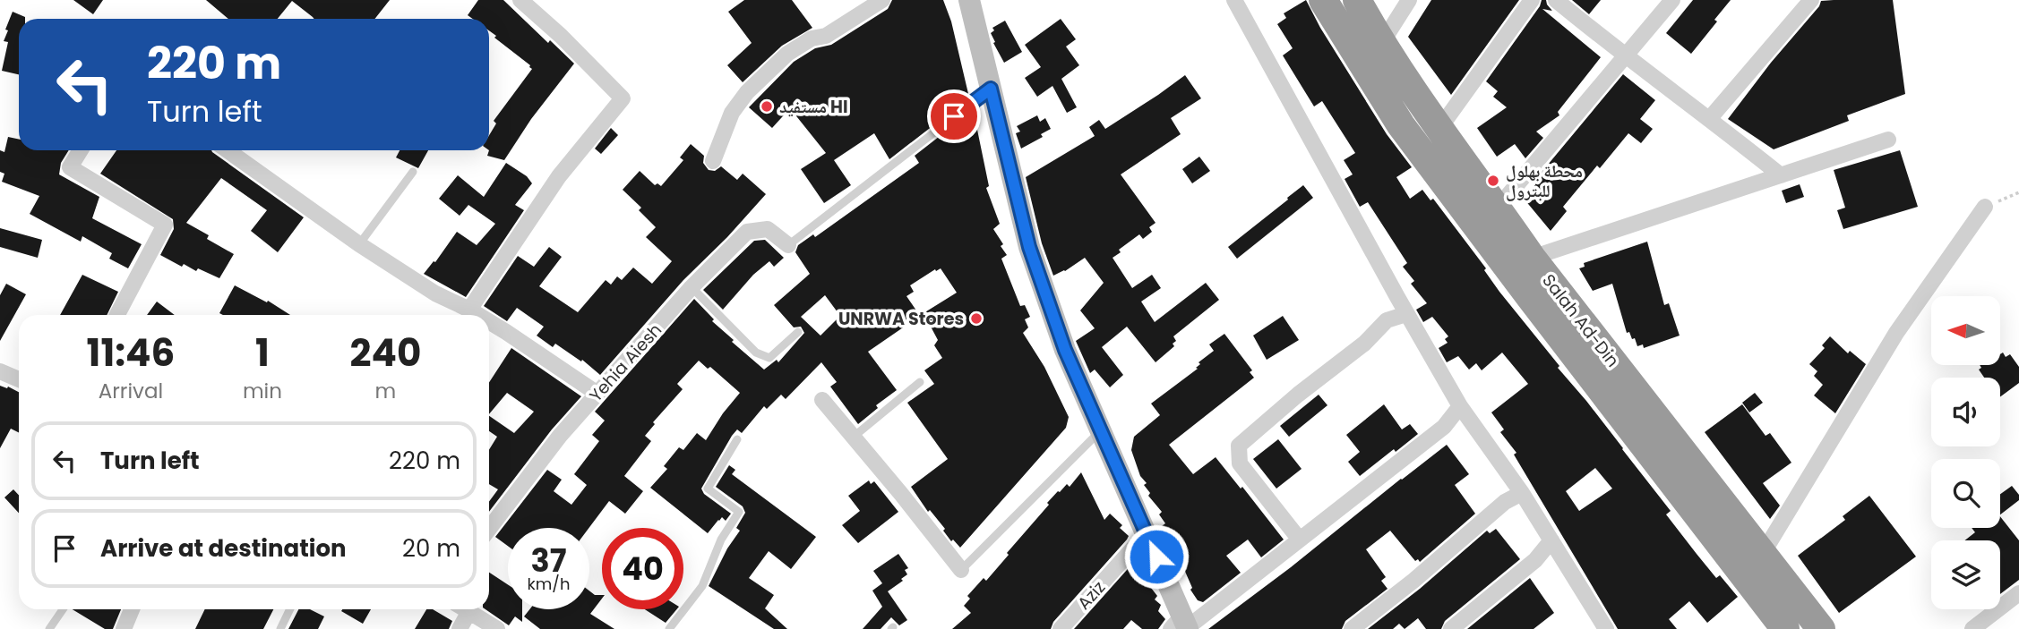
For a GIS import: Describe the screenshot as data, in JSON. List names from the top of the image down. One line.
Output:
{"streets":{"highway":["Salah Ad-Din"],"street":["Yehia Aiesh","Aziz"]},"places":["مستفيد HI","محطة بهلول للبترول","UNRWA Stores"],"north":"left","page":{"turn":["220 m","Turn left"],"eta":["11:46","Arrival","1","min","240","m"],"list":[{"name":"Turn left","value":"220 m"},{"name":"Arrive at destination","value":"20 m"}],"speed":"37 km/h","limit":"40"}}
